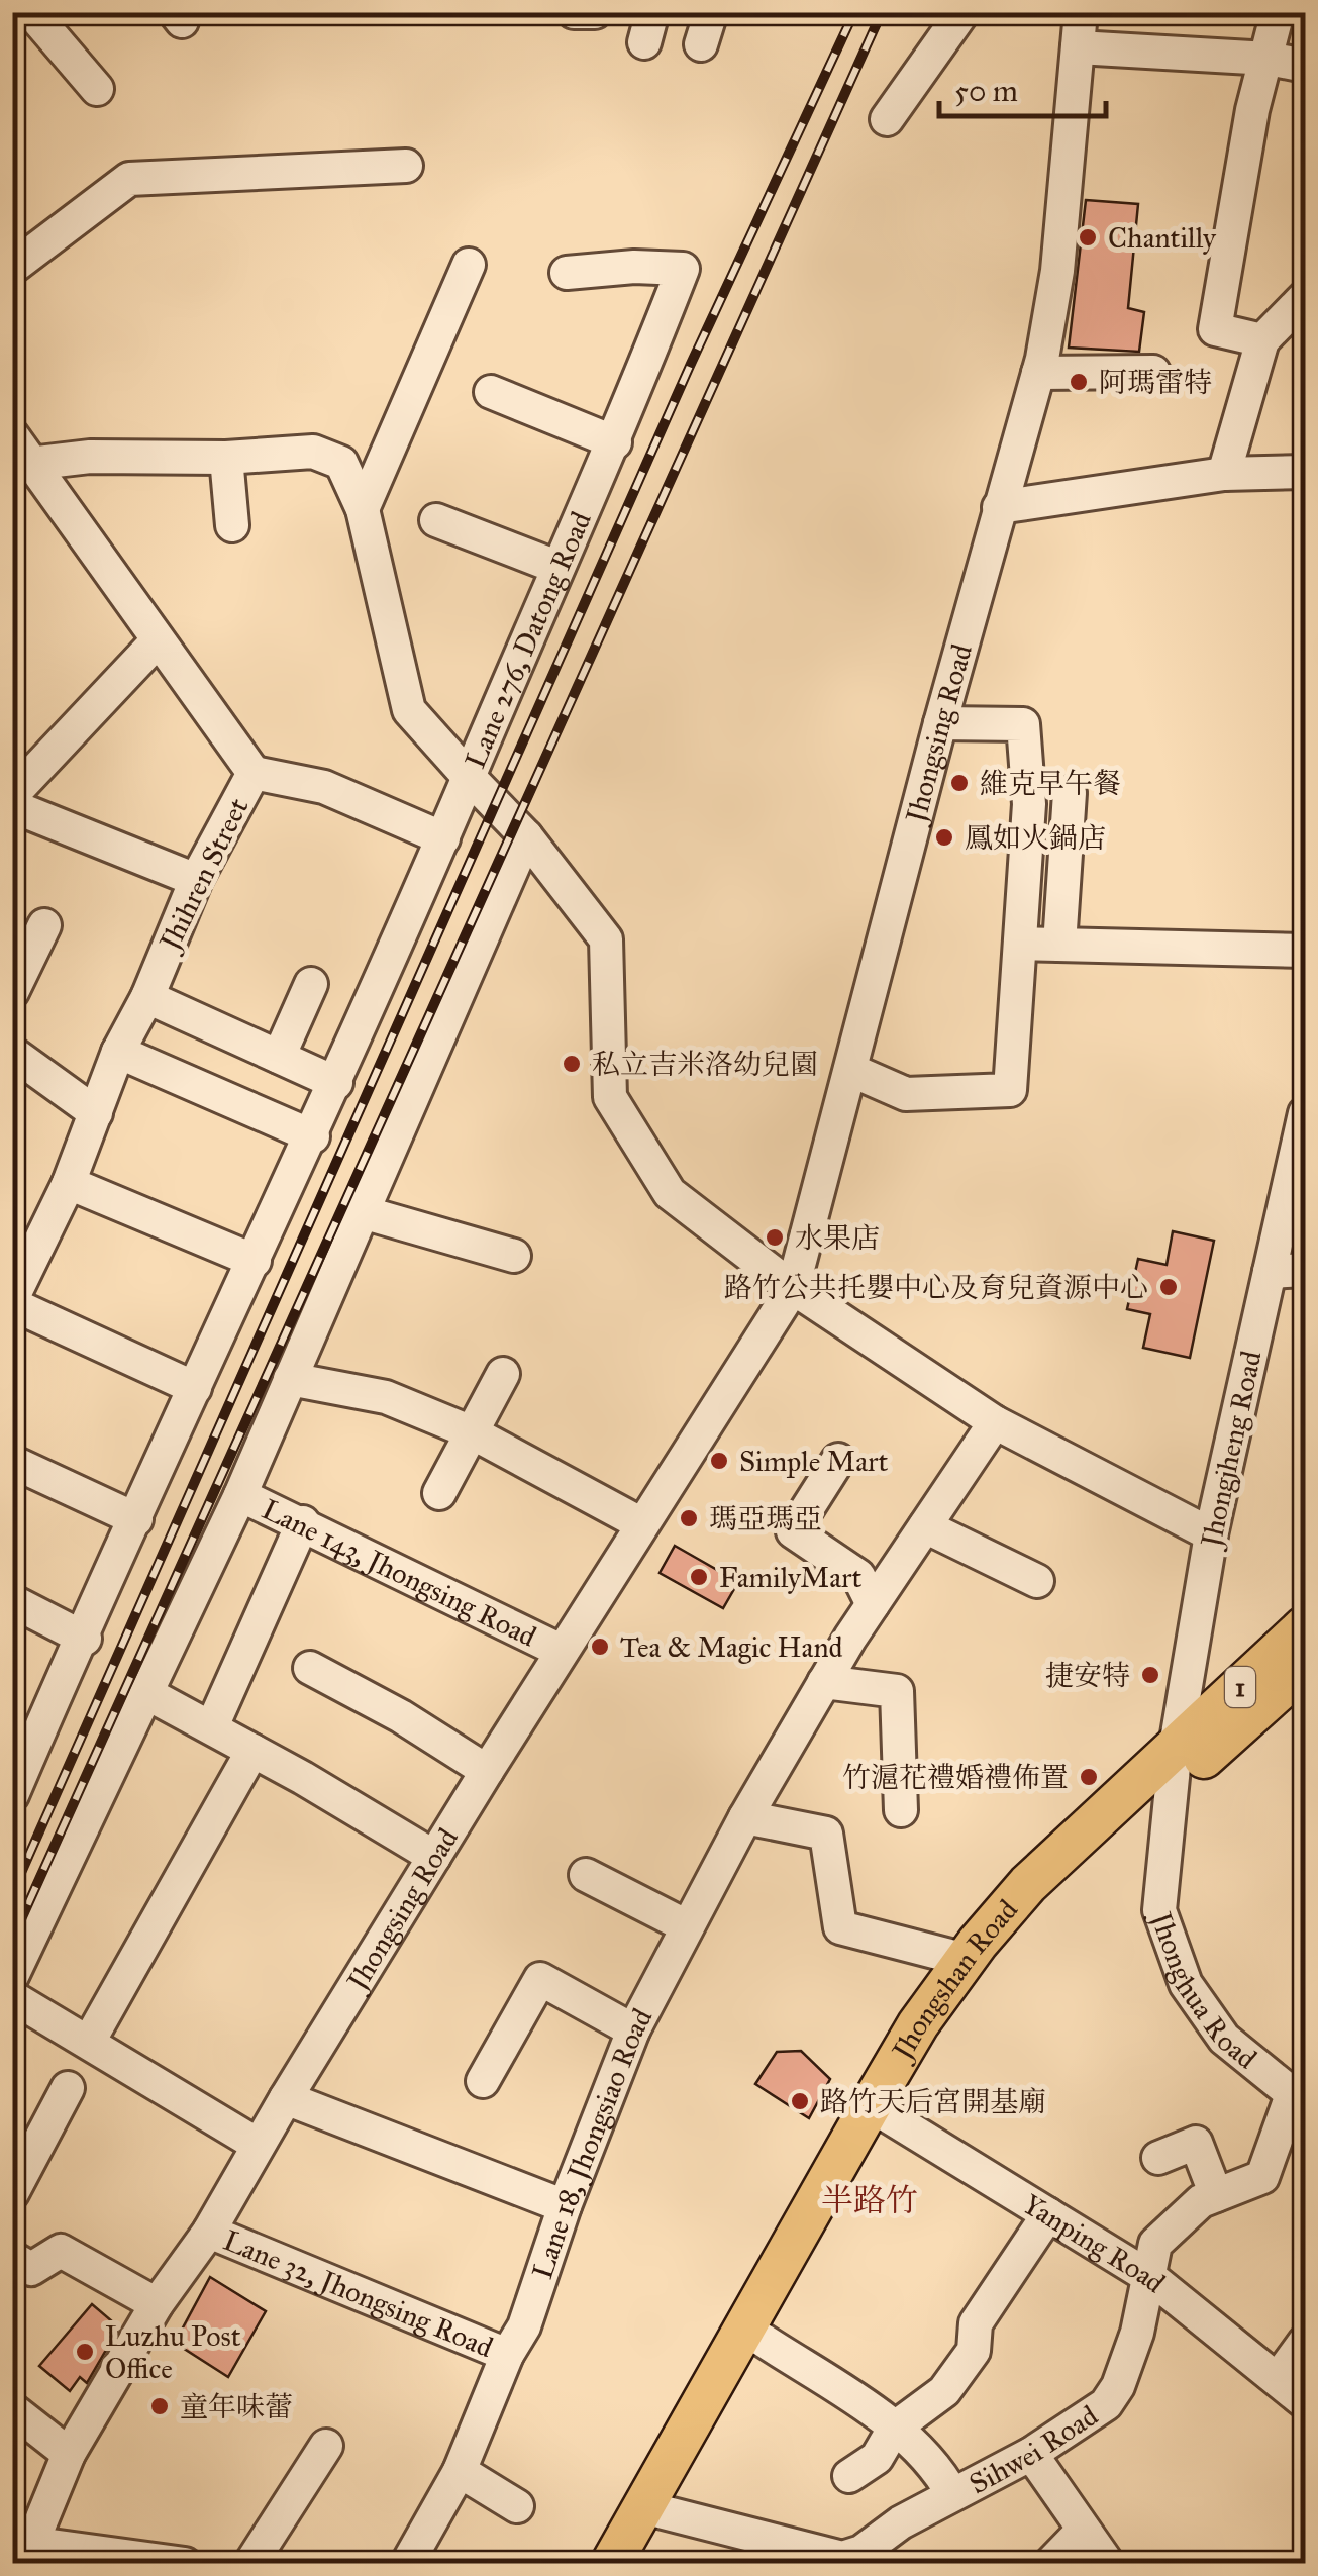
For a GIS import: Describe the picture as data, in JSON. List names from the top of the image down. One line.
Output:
{"streets":{"main road":["1","Jhongshan Road"],"street":["Lane 276, Datong Road","Jhongsing Road","Jhihren Street","Jhongjheng Road","Lane 143, Jhongsing Road","Jhonghua Road","Lane 18, Jhongsiao Road","Yanping Road","Lane 32, Jhongsing Road","Sihwei Road"]},"crossings":[["Lane 276, Datong Road","Jhihren Street"],["Jhongsing Road","Lane 143, Jhongsing Road"],["Jhongsing Road","Lane 32, Jhongsing Road"],["Jhongjheng Road","Jhongshan Road"],["Jhongjheng Road","Jhonghua Road"],["Jhongshan Road","Jhonghua Road"],["Jhongshan Road","Yanping Road"],["Jhongshan Road","Sihwei Road"],["Jhonghua Road","Sihwei Road"],["Lane 18, Jhongsiao Road","Lane 32, Jhongsing Road"],["Yanping Road","Sihwei Road"]],"districts":["半路竹"],"places":["Chantilly","阿瑪雷特","維克早午餐","鳳如火鍋店","私立吉米洛幼兒園","水果店","路竹公共托嬰中心及育兒資源中心","Simple Mart","瑪亞瑪亞","FamilyMart","Tea & Magic Hand","捷安特","竹滬花禮婚禮佈置","路竹天后宮開基廟","Luzhu Post Office","童年味蕾"],"scale_bar":"50 m"}
